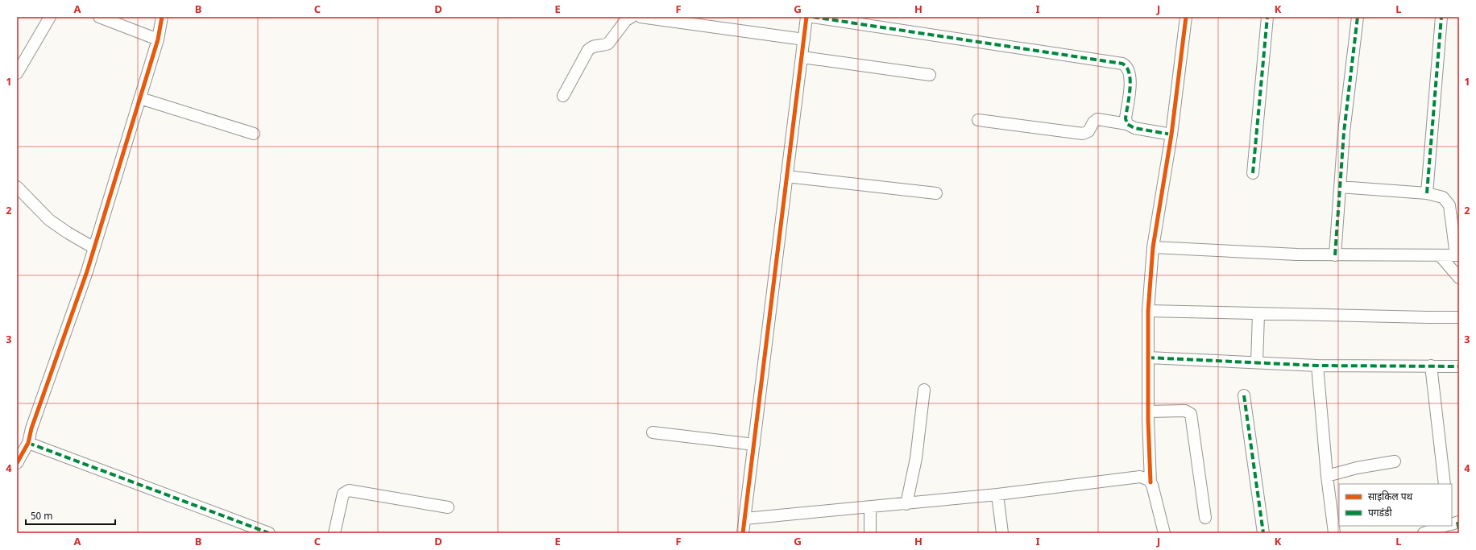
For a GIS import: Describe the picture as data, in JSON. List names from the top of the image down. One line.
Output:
{"legend":["साइकिल पथ","पगडंडी"],"scale_bar":"50 m","grid":{"columns":["A","B","C","D","E","F","G","H","I","J","K","L"],"rows":["1","2","3","4"]}}
